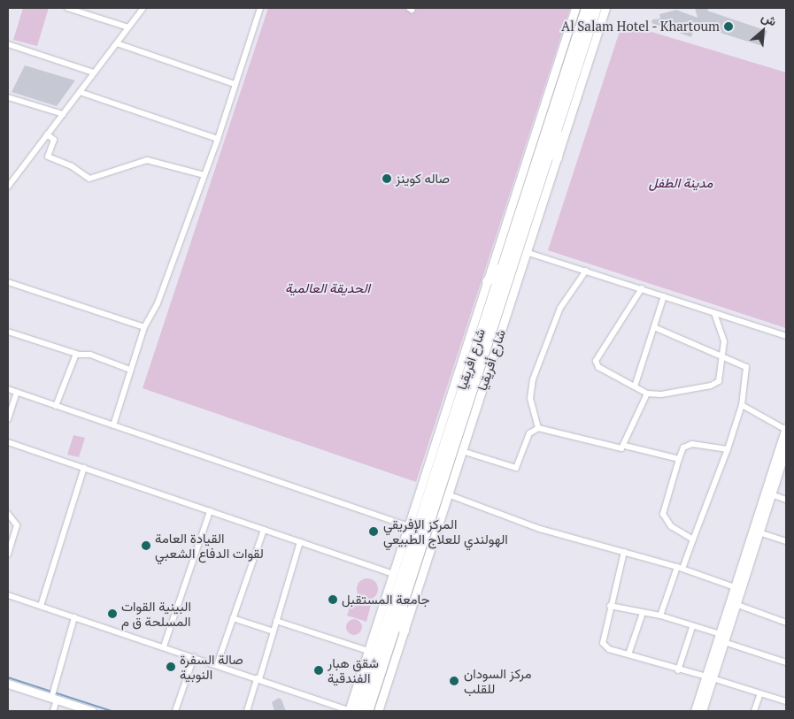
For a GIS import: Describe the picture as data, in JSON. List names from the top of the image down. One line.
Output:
{"streets":{"highway":["شارع افريقيا"],"street":["شارع أفريقيا"]},"crossings":[["شارع افريقيا","شارع أفريقيا"]],"parks":["مدينة الطفل","الحديقة العالمية"],"places":["Al Salam Hotel - Khartoum","صاله كوينز","المركز الإفريقي الهولندي للعلاج الطبيعي","القيادة العامة لقوات الدفاع الشعبي","جامعة المستقبل","البينية القوات المسلحة ق م","صالة السفرة النوبية","شقق هبار الفندقية","مركز السودان للقلب"],"north":"top right"}
